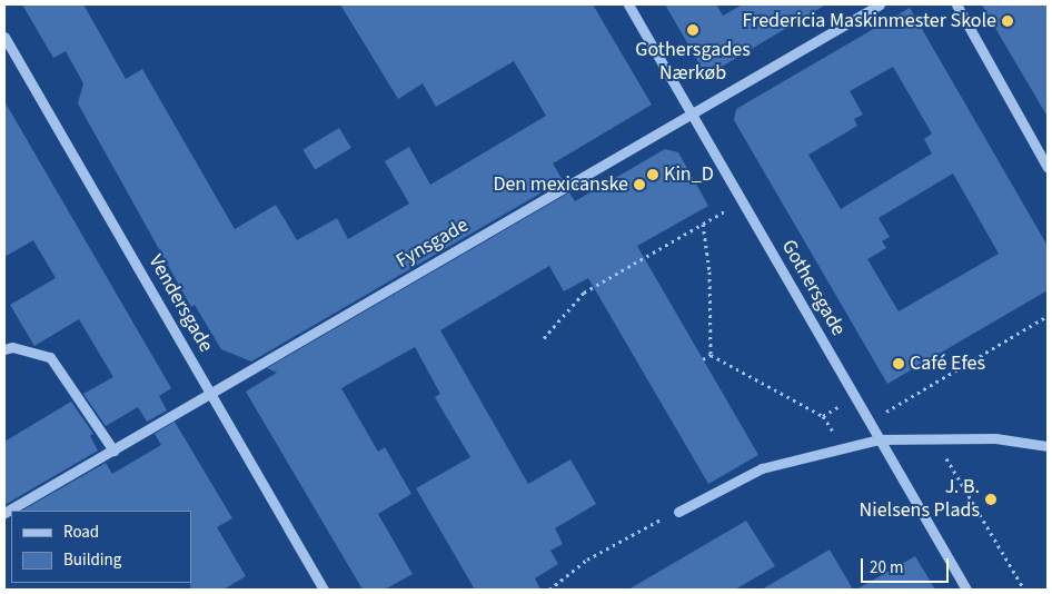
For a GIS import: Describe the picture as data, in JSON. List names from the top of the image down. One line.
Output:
{"streets":{"street":["Fynsgade","Gothersgade","Vendersgade"]},"crossings":[["Fynsgade","Gothersgade"],["Fynsgade","Vendersgade"]],"places":["Fredericia Maskinmester Skole","Gothersgades Nærkøb","Kin_D","Den mexicanske","Café Efes","J. B. Nielsens Plads"],"legend":["Road","Building"],"scale_bar":"20 m"}
